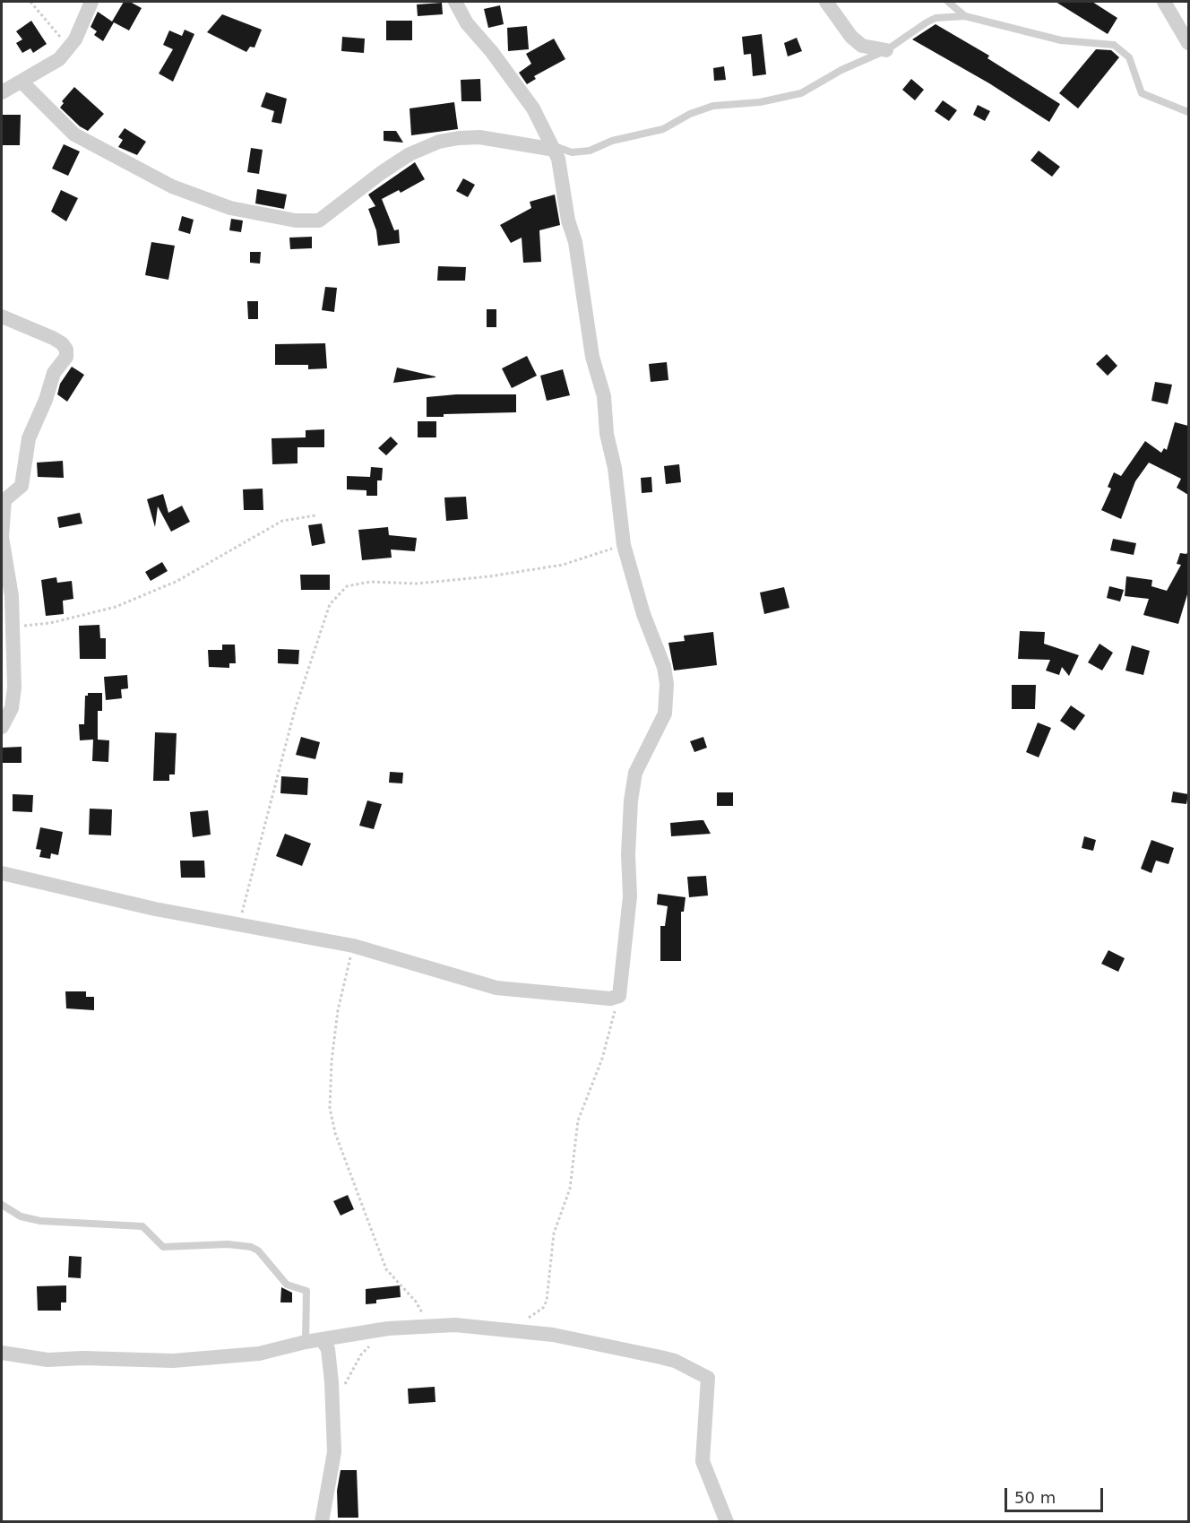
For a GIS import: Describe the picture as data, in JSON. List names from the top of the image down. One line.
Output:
{"scale_bar":"50 m"}
